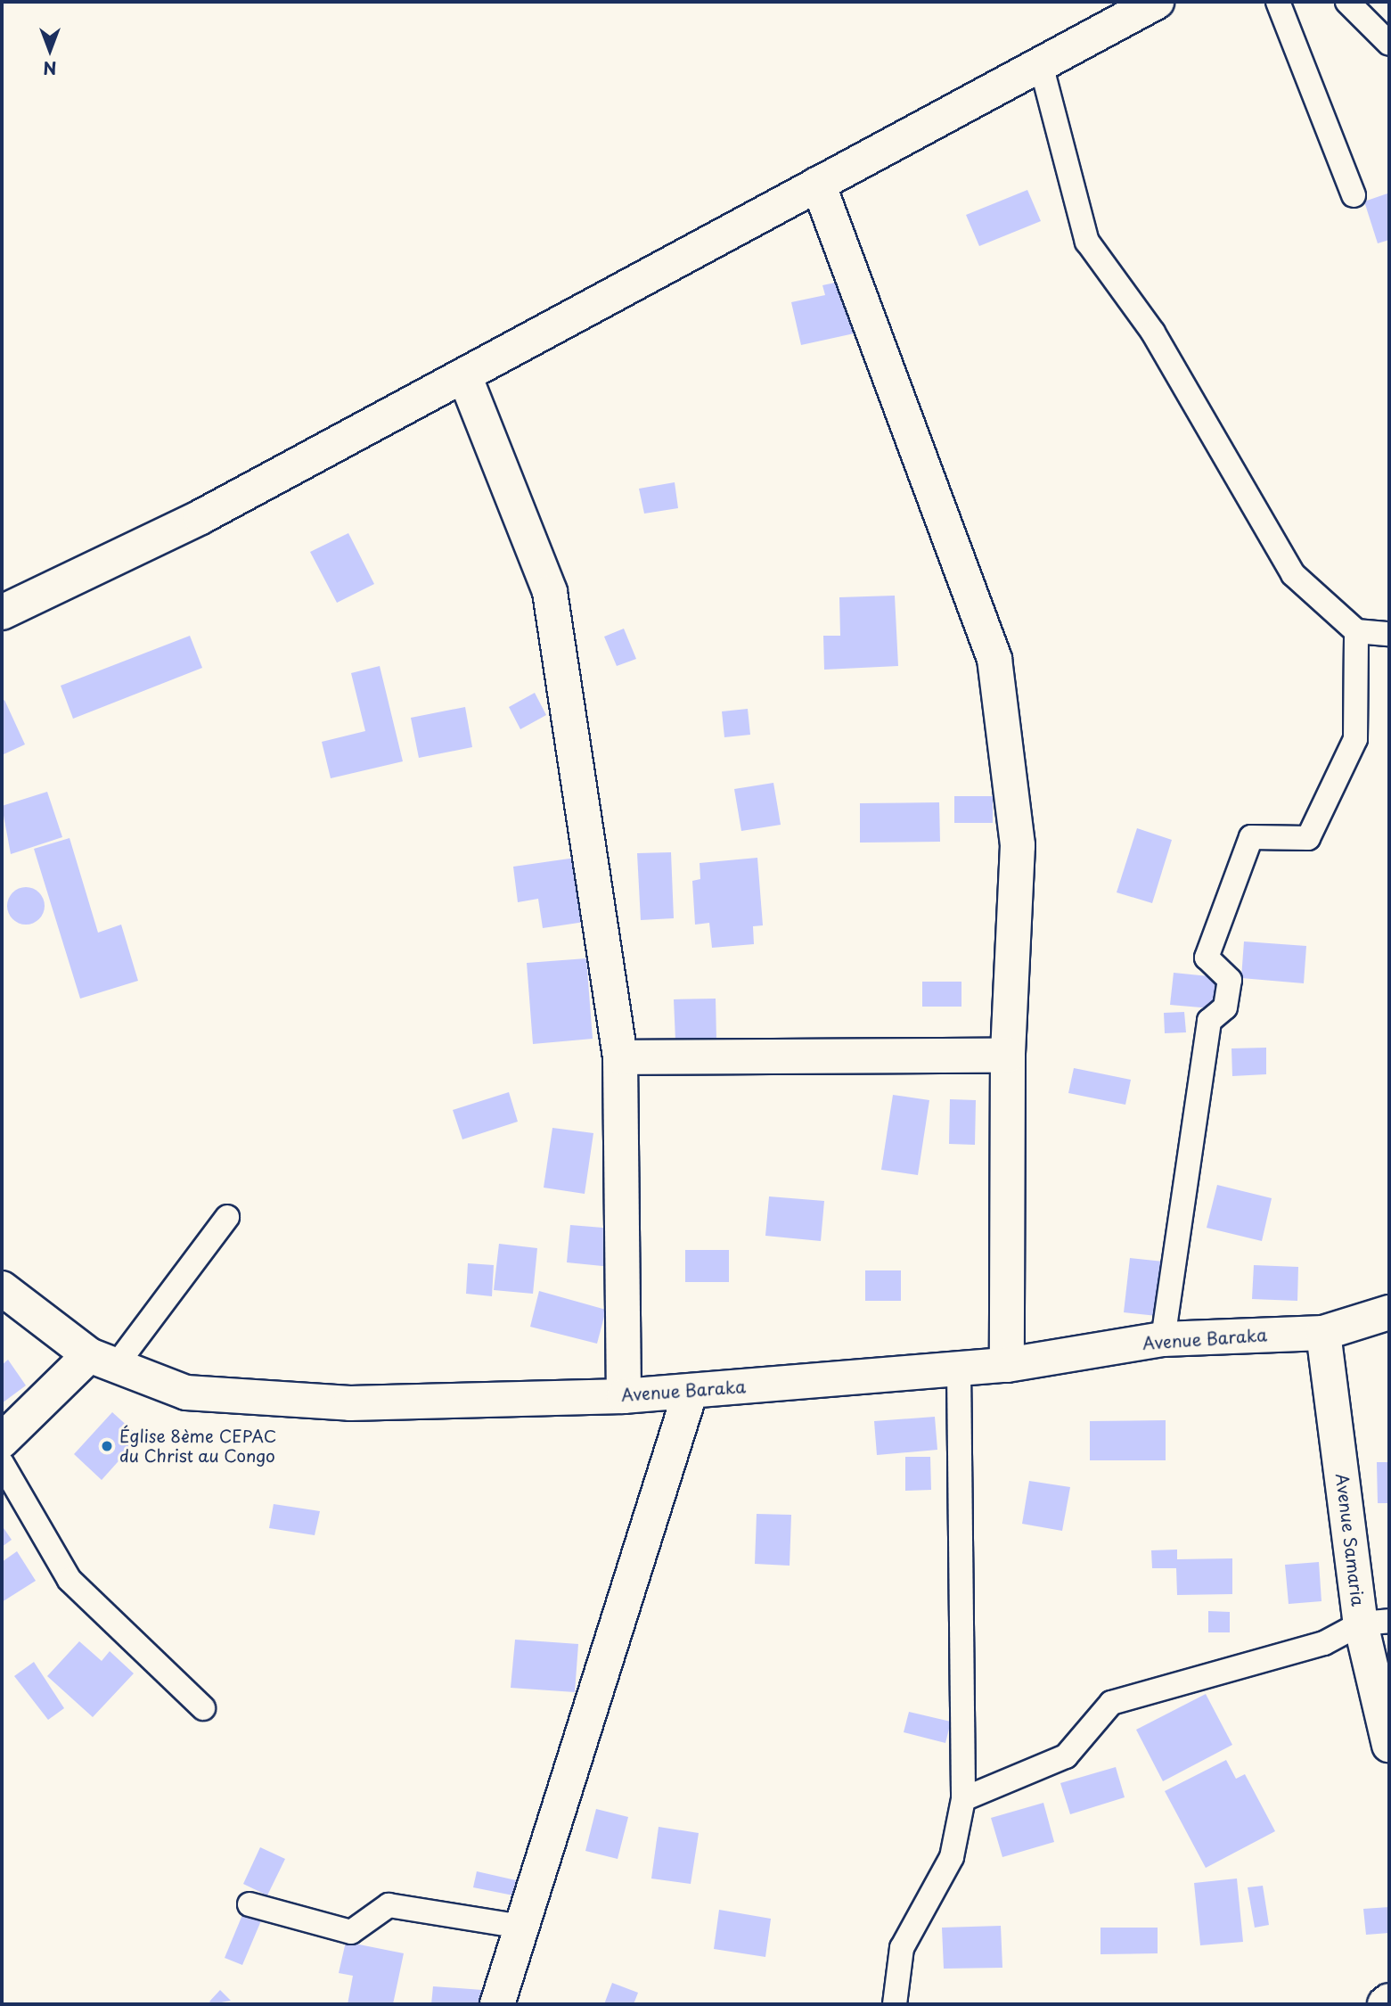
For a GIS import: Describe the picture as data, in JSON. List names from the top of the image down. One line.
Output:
{"streets":{"street":["Avenue Baraka","Avenue Samaria"]},"crossings":[["Avenue Baraka","Avenue Samaria"]],"places":["Église 8ème CEPAC du Christ au Congo"],"north":"bottom"}
